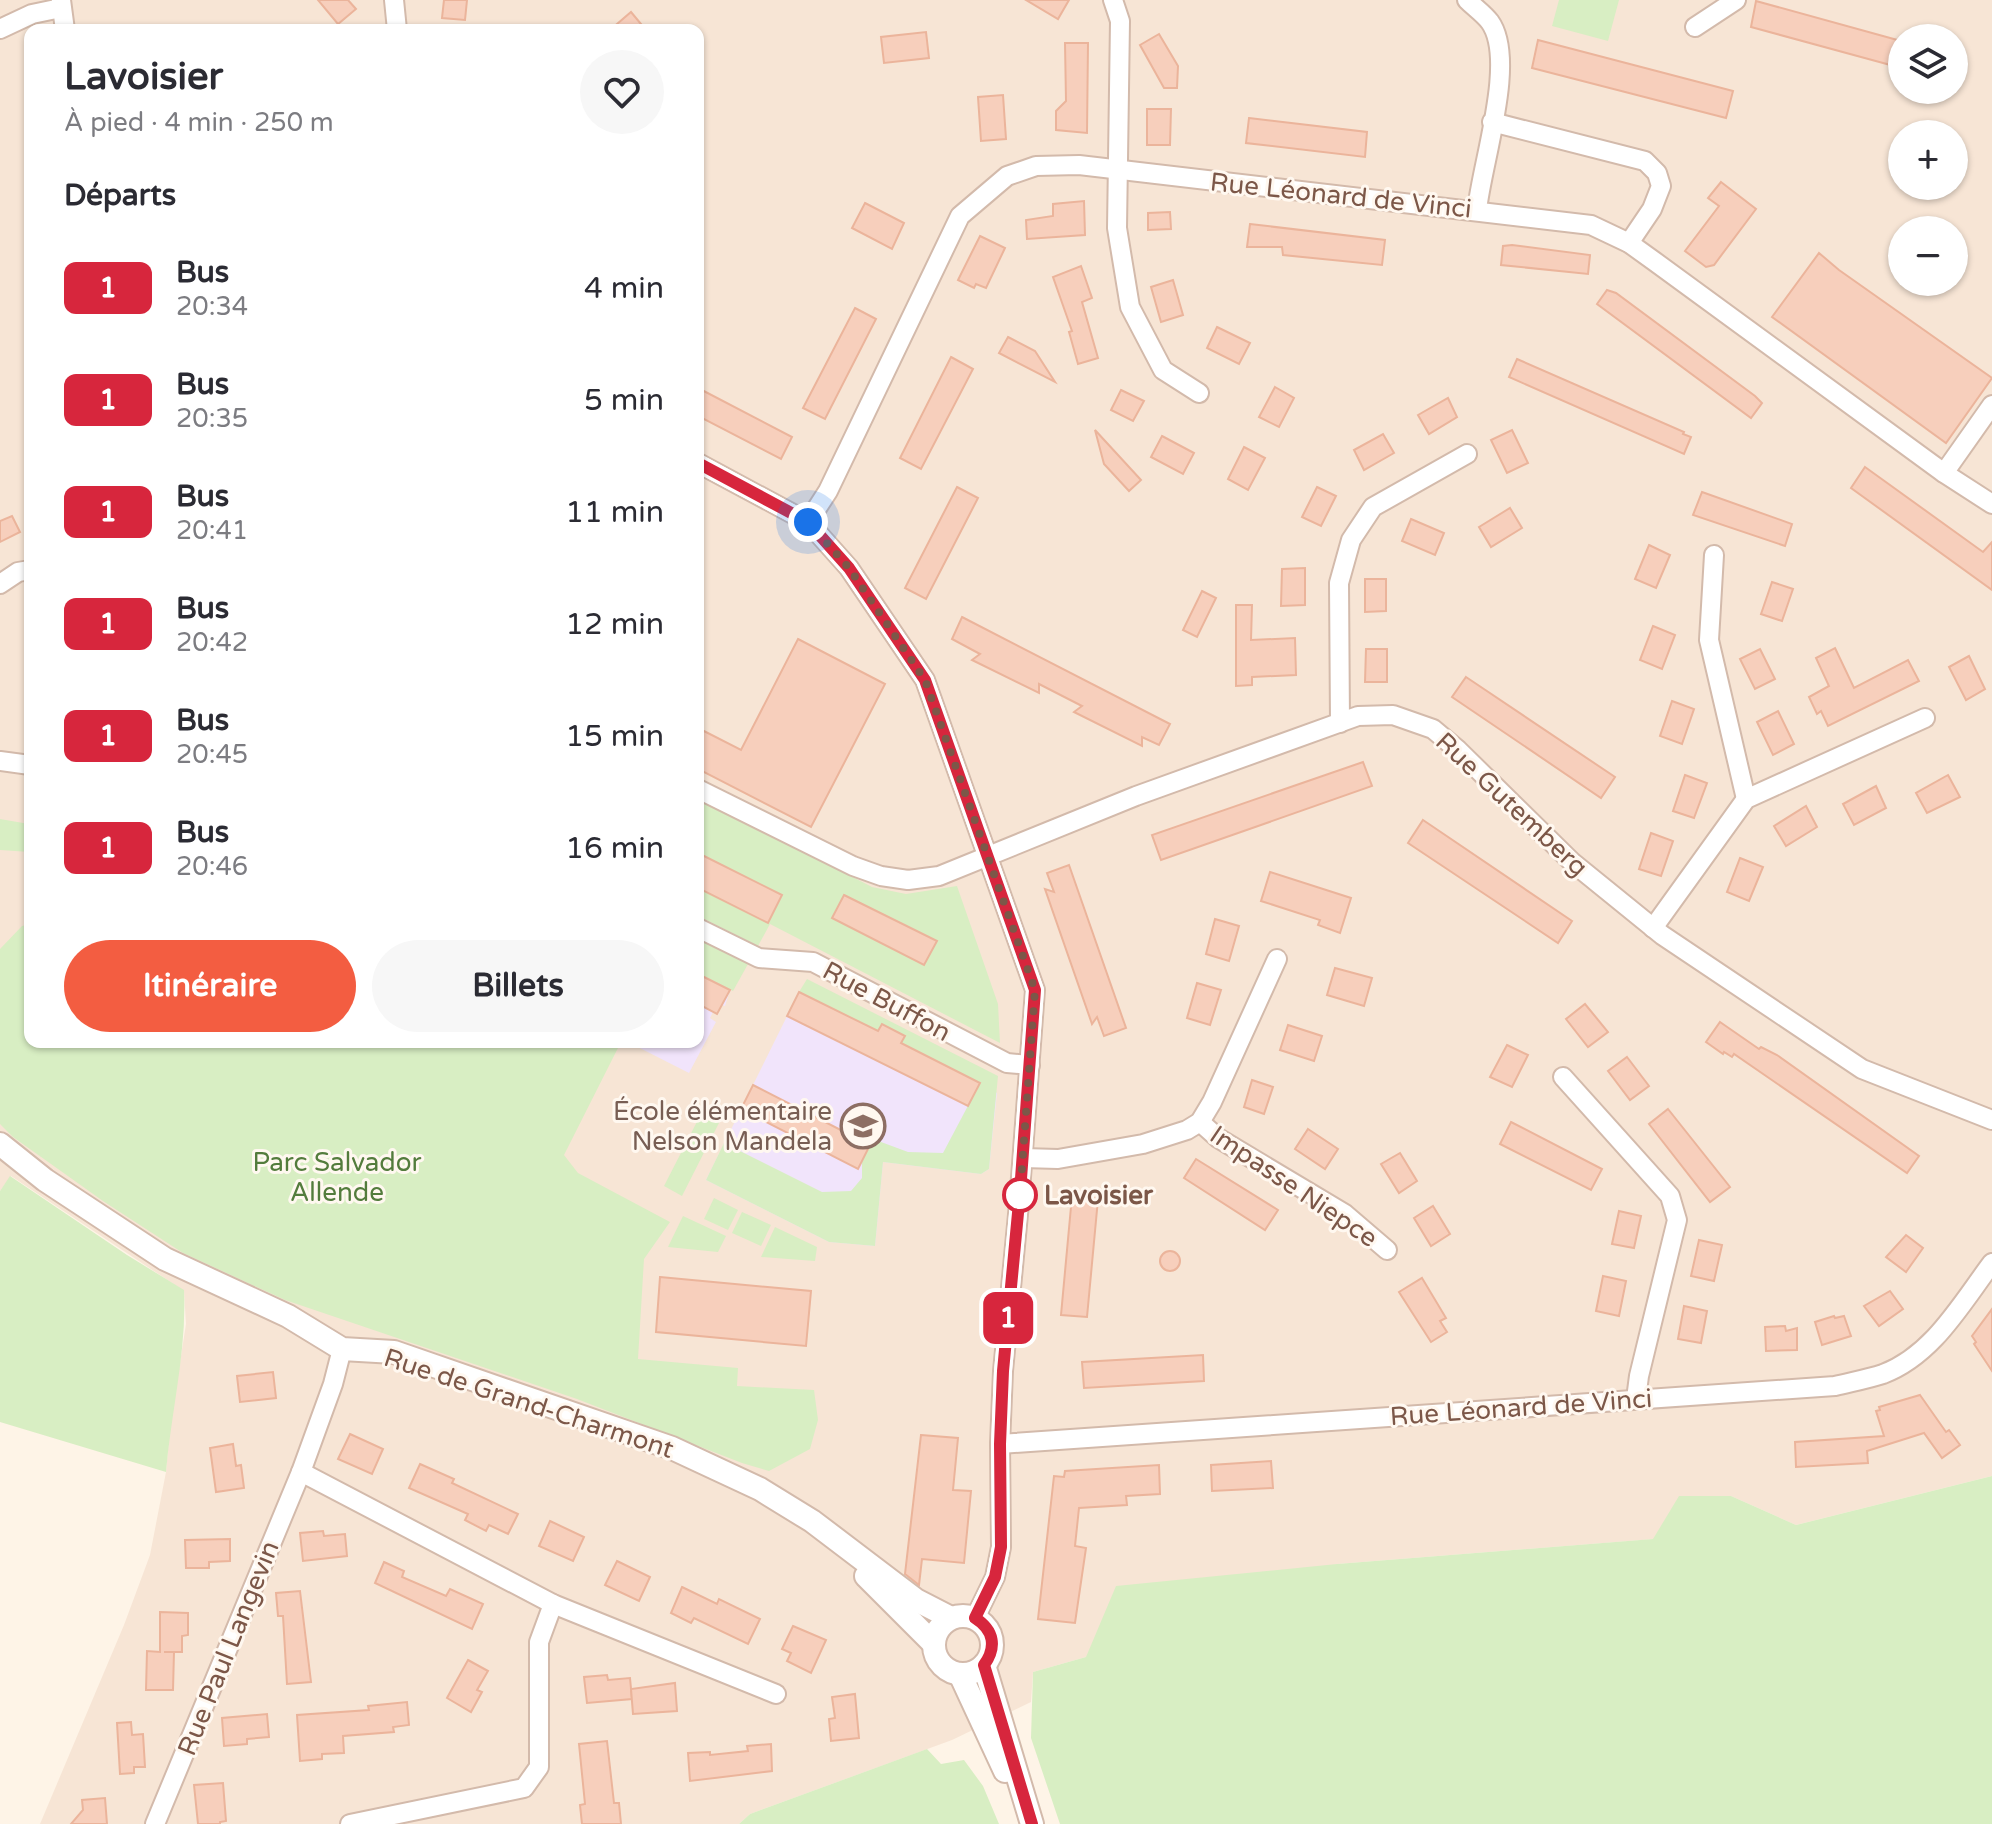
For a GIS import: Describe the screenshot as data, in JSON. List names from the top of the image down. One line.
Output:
{"streets":{"street":["Rue Léonard de Vinci","Rue Gutemberg","Rue Buffon","Impasse Niepce","Rue de Grand-Charmont","Rue Paul Langevin"]},"crossings":[["Rue de Grand-Charmont","Rue Paul Langevin"]],"parks":["Parc Salvador Allende"],"places":{"school or university":["École élémentaire Nelson Mandela"],"other":["Lavoisier"]},"lines":["bus line 1"],"page":{"on_map":"1","map_buttons":["+","−"],"heading":[["Lavoisier","À pied · 4 min · 250 m"],"Départs"],"list":[{"mark":"1","name":"Bus","note":"20:34","value":"4 min"},{"mark":"1","name":"Bus","note":"20:35","value":"5 min"},{"mark":"1","name":"Bus","note":"20:41","value":"11 min"},{"mark":"1","name":"Bus","note":"20:42","value":"12 min"},{"mark":"1","name":"Bus","note":"20:45","value":"15 min"},{"mark":"1","name":"Bus","note":"20:46","value":"16 min"}],"buttons":["Itinéraire","Billets"]}}
